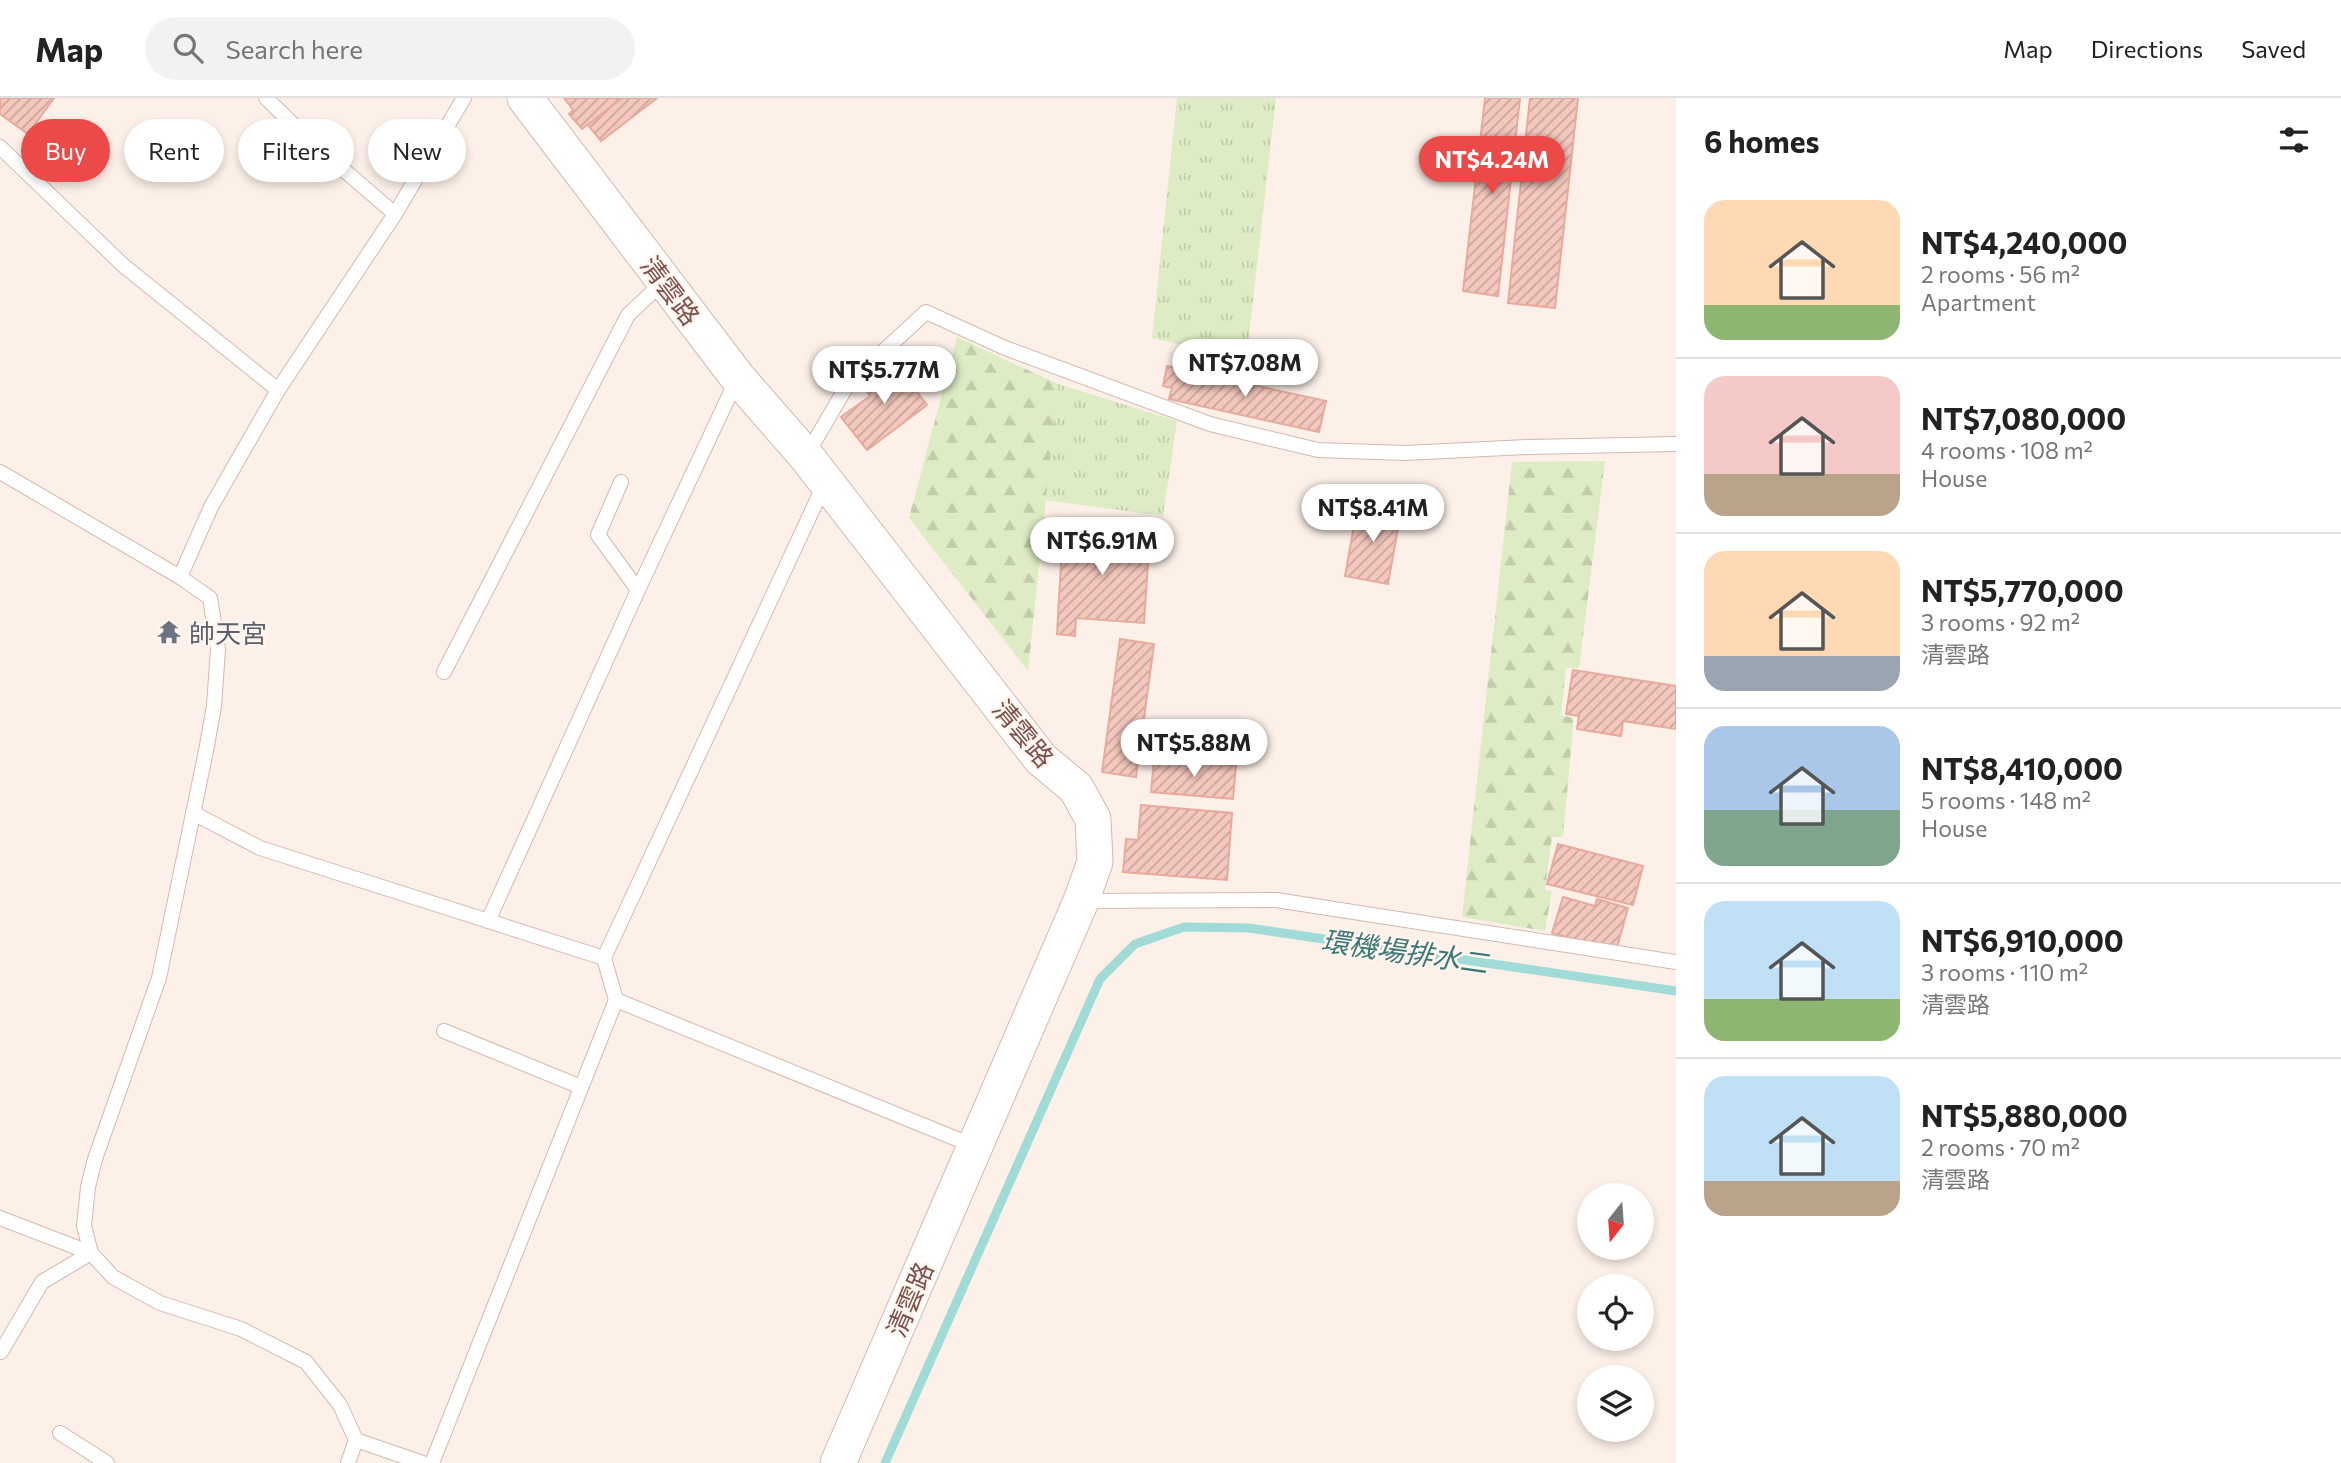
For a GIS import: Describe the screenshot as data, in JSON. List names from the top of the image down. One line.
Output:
{"streets":{"street":["清雲路"]},"water":["環機場排水二"],"places":{"temple":["帥天宮"]},"north":"bottom","page":{"header":"Map","search":"Search here","nav":["Map","Directions","Saved"],"heading":"6 homes","chip":["Buy","Rent","Filters","New"],"price":["NT$4.24M","NT$7.08M","NT$5.77M","NT$8.41M","NT$6.91M","NT$5.88M"],"list":[{"name":"NT$4,240,000","note":"2 rooms · 56 m² · Apartment"},{"name":"NT$7,080,000","note":"4 rooms · 108 m² · House"},{"name":"NT$5,770,000","note":"3 rooms · 92 m² · 清雲路"},{"name":"NT$8,410,000","note":"5 rooms · 148 m² · House"},{"name":"NT$6,910,000","note":"3 rooms · 110 m² · 清雲路"},{"name":"NT$5,880,000","note":"2 rooms · 70 m² · 清雲路"}]}}
